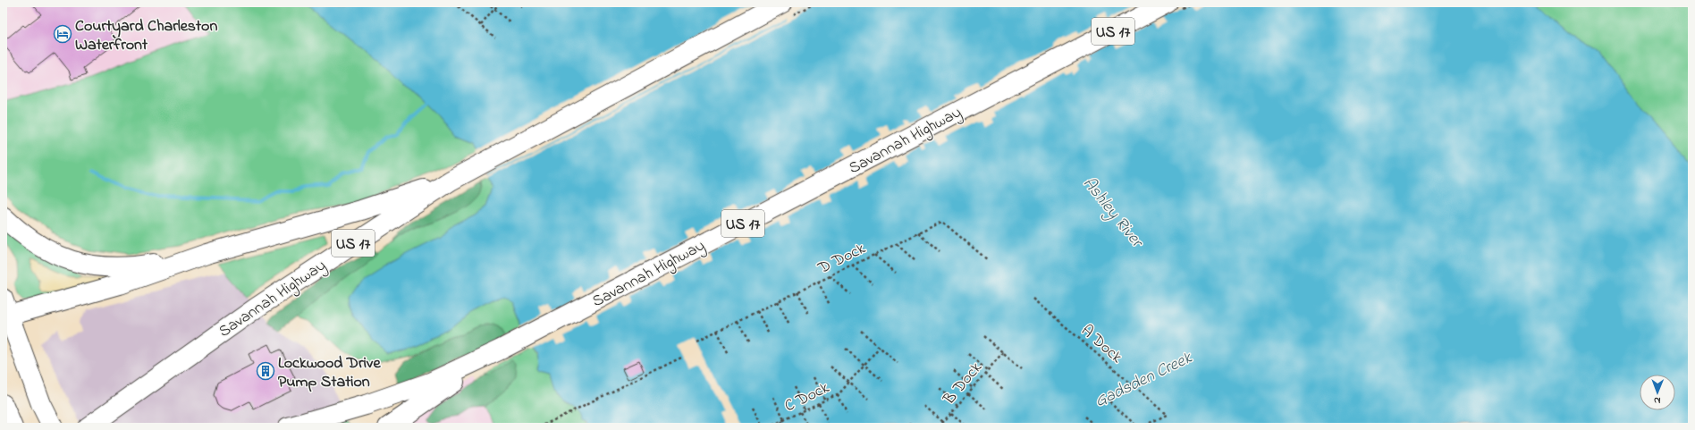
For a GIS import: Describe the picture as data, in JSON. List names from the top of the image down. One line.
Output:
{"streets":{"main road":["US 17","Savannah Highway"],"path":["D Dock","A Dock","B Dock","C Dock"]},"water":["Ashley River","Gadsden Creek"],"places":{"hotel":["Courtyard Charleston Waterfront"],"building":["Lockwood Drive Pump Station"]},"north":"bottom"}
